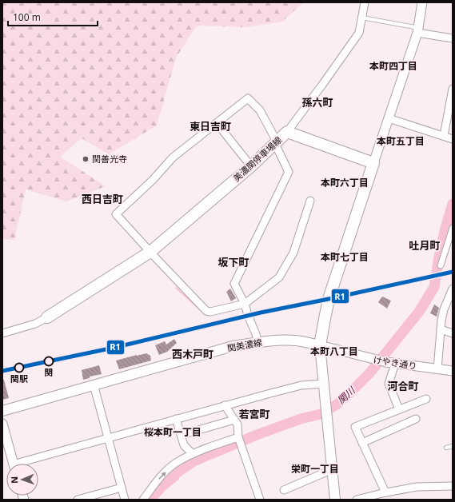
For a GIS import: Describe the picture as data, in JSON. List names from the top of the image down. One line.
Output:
{"streets":{"main road":["美濃関停車場線","関美濃線"],"street":["けやき通り"]},"crossings":[["関美濃線","けやき通り"]],"districts":["本町四丁目","孫六町","東日吉町","本町五丁目","本町六丁目","西日吉町","吐月町","本町七丁目","坂下町","本町八丁目","西木戸町","河合町","若宮町","桜本町一丁目","栄町一丁目"],"water":["関川"],"places":["関善光寺","関","関駅"],"lines":["transit line R1"],"scale_bar":"100 m","north":"left"}
